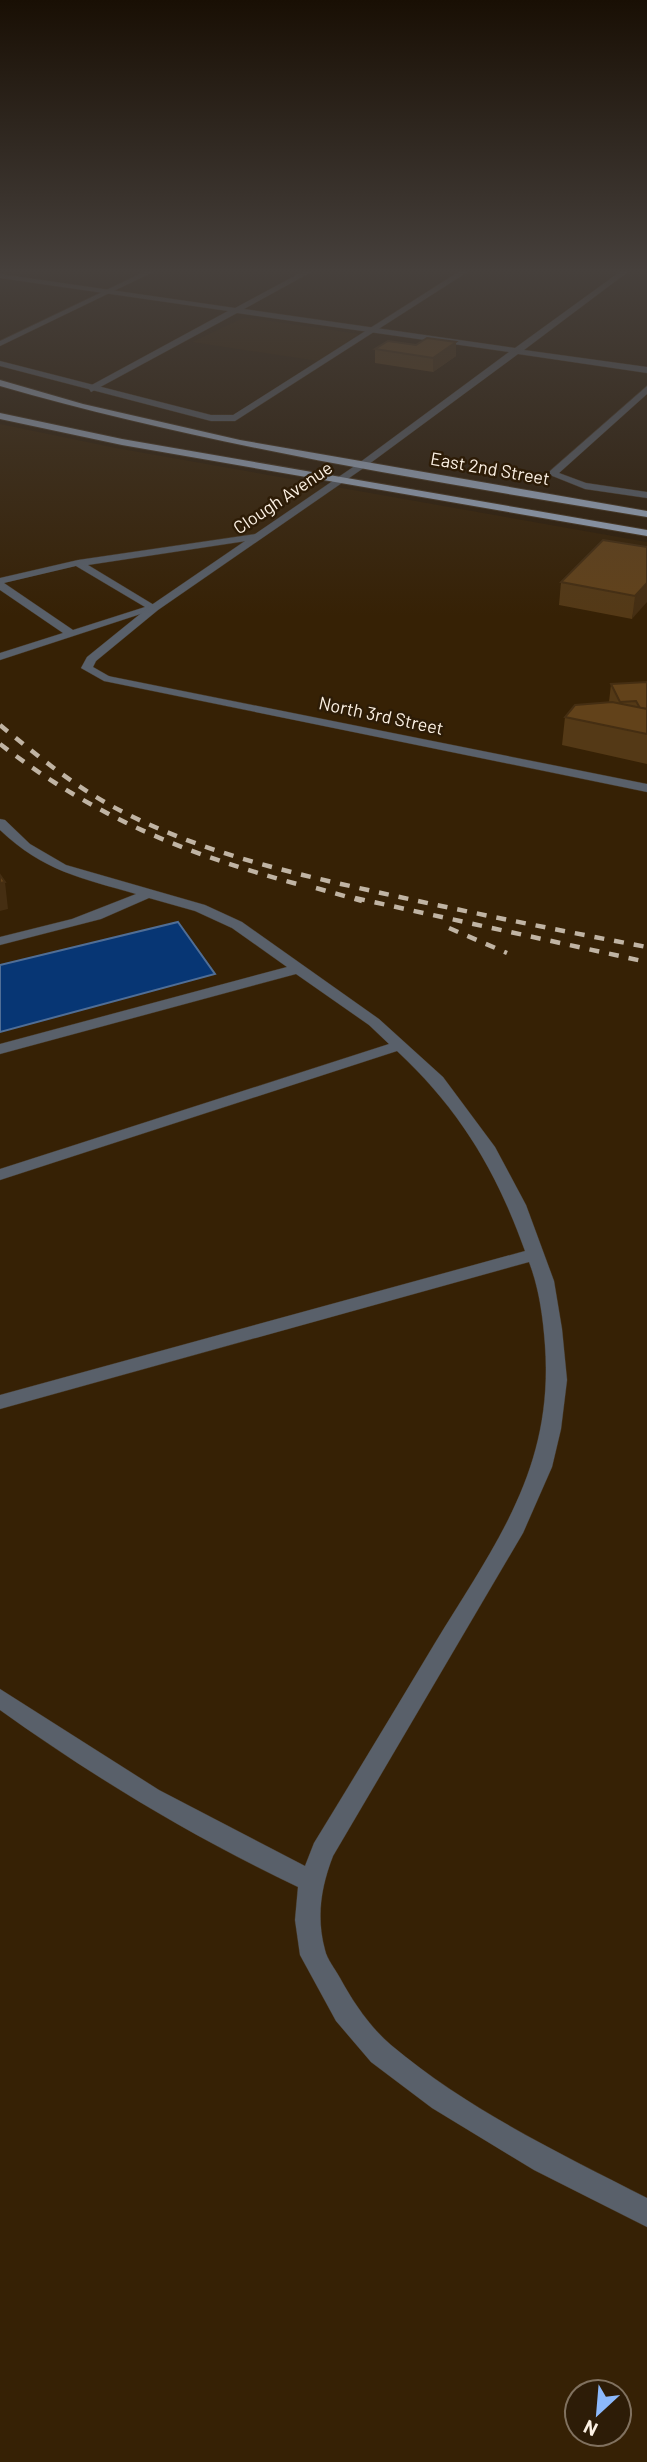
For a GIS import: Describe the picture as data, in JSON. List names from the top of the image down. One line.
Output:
{"streets":{"highway":["East 2nd Street"],"street":["Clough Avenue","North 3rd Street"]},"crossings":[["East 2nd Street","Clough Avenue"],["Clough Avenue","North 3rd Street"]],"north":"bottom left"}
